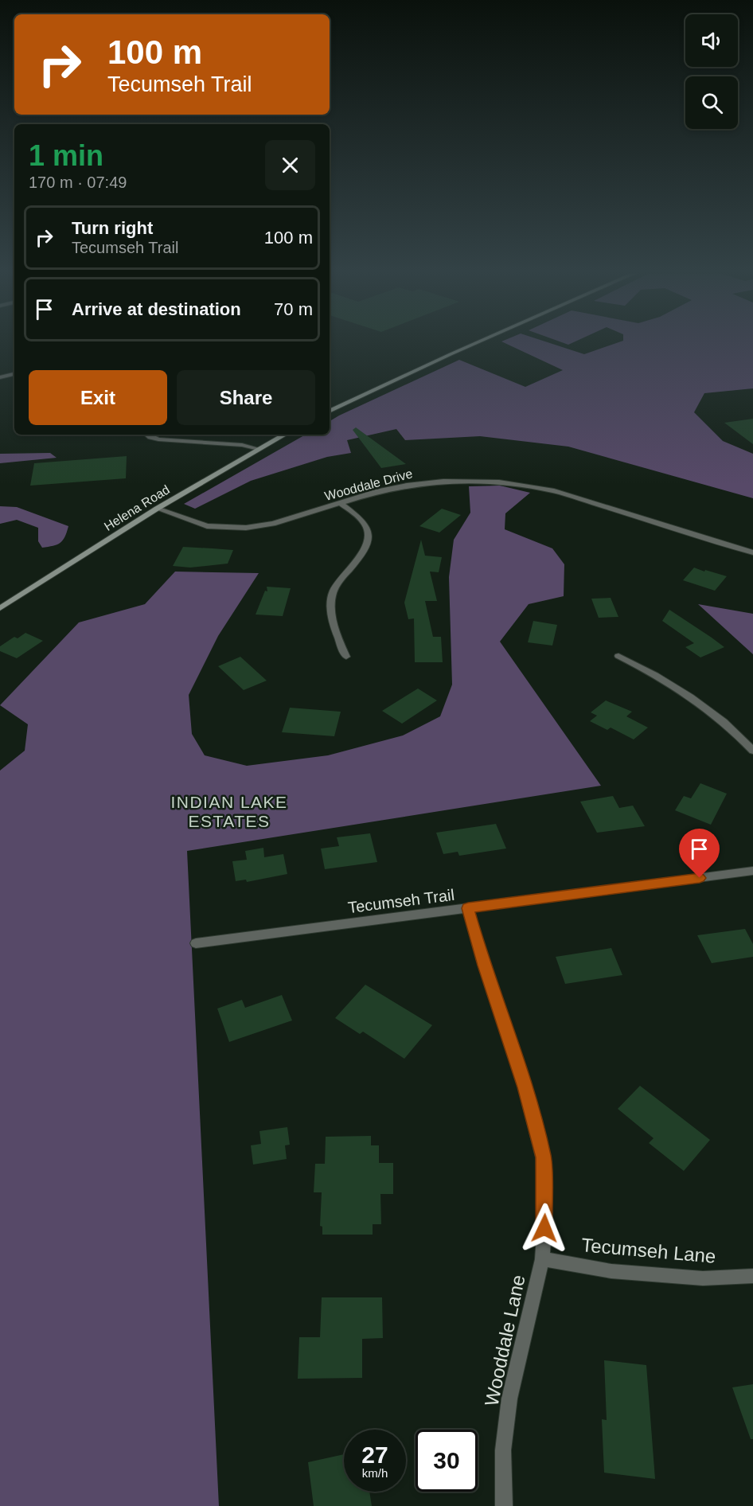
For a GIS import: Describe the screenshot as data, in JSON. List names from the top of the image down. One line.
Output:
{"streets":{"main road":["Helena Road"],"street":["Wooddale Drive","Tecumseh Trail","Tecumseh Lane","Wooddale Lane"]},"crossings":[["Wooddale Drive","Helena Road"],["Tecumseh Trail","Wooddale Lane"],["Tecumseh Lane","Wooddale Lane"]],"districts":["INDIAN LAKE ESTATES"],"page":{"turn":["100 m","Tecumseh Trail"],"heading":["1 min","170 m · 07:49"],"list":[{"name":"Turn right","note":"Tecumseh Trail","value":"100 m"},{"name":"Arrive at destination","value":"70 m"}],"buttons":["Exit","Share"],"speed":"27 km/h","limit":"30"}}
